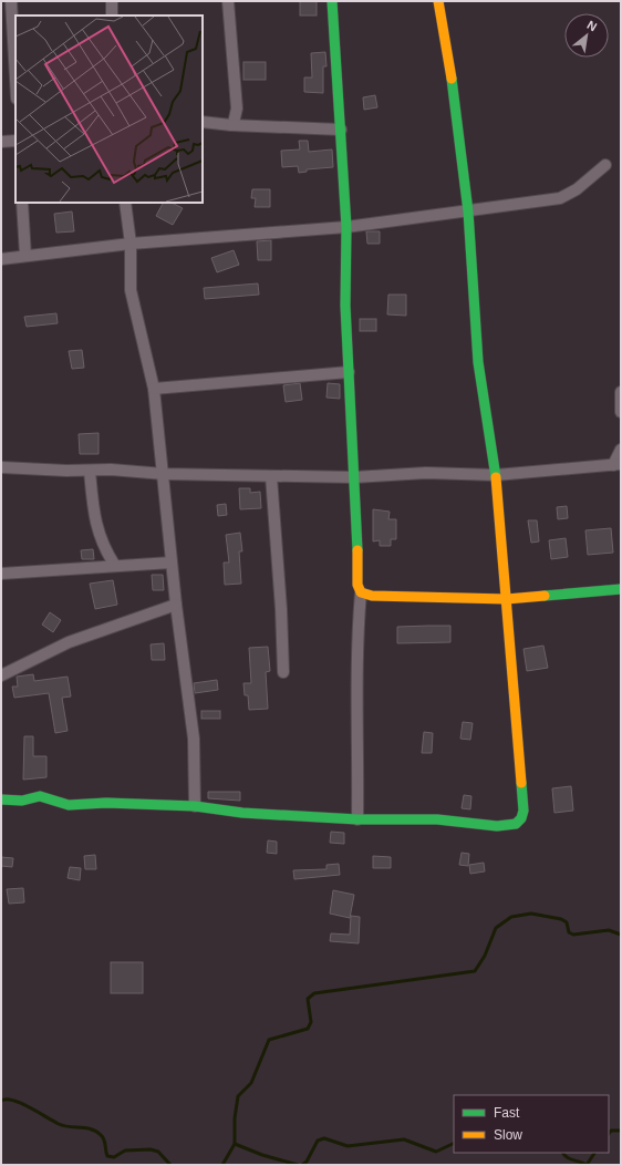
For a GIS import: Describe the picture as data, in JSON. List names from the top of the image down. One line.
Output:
{"legend":["Fast","Slow"],"north":"top right"}
